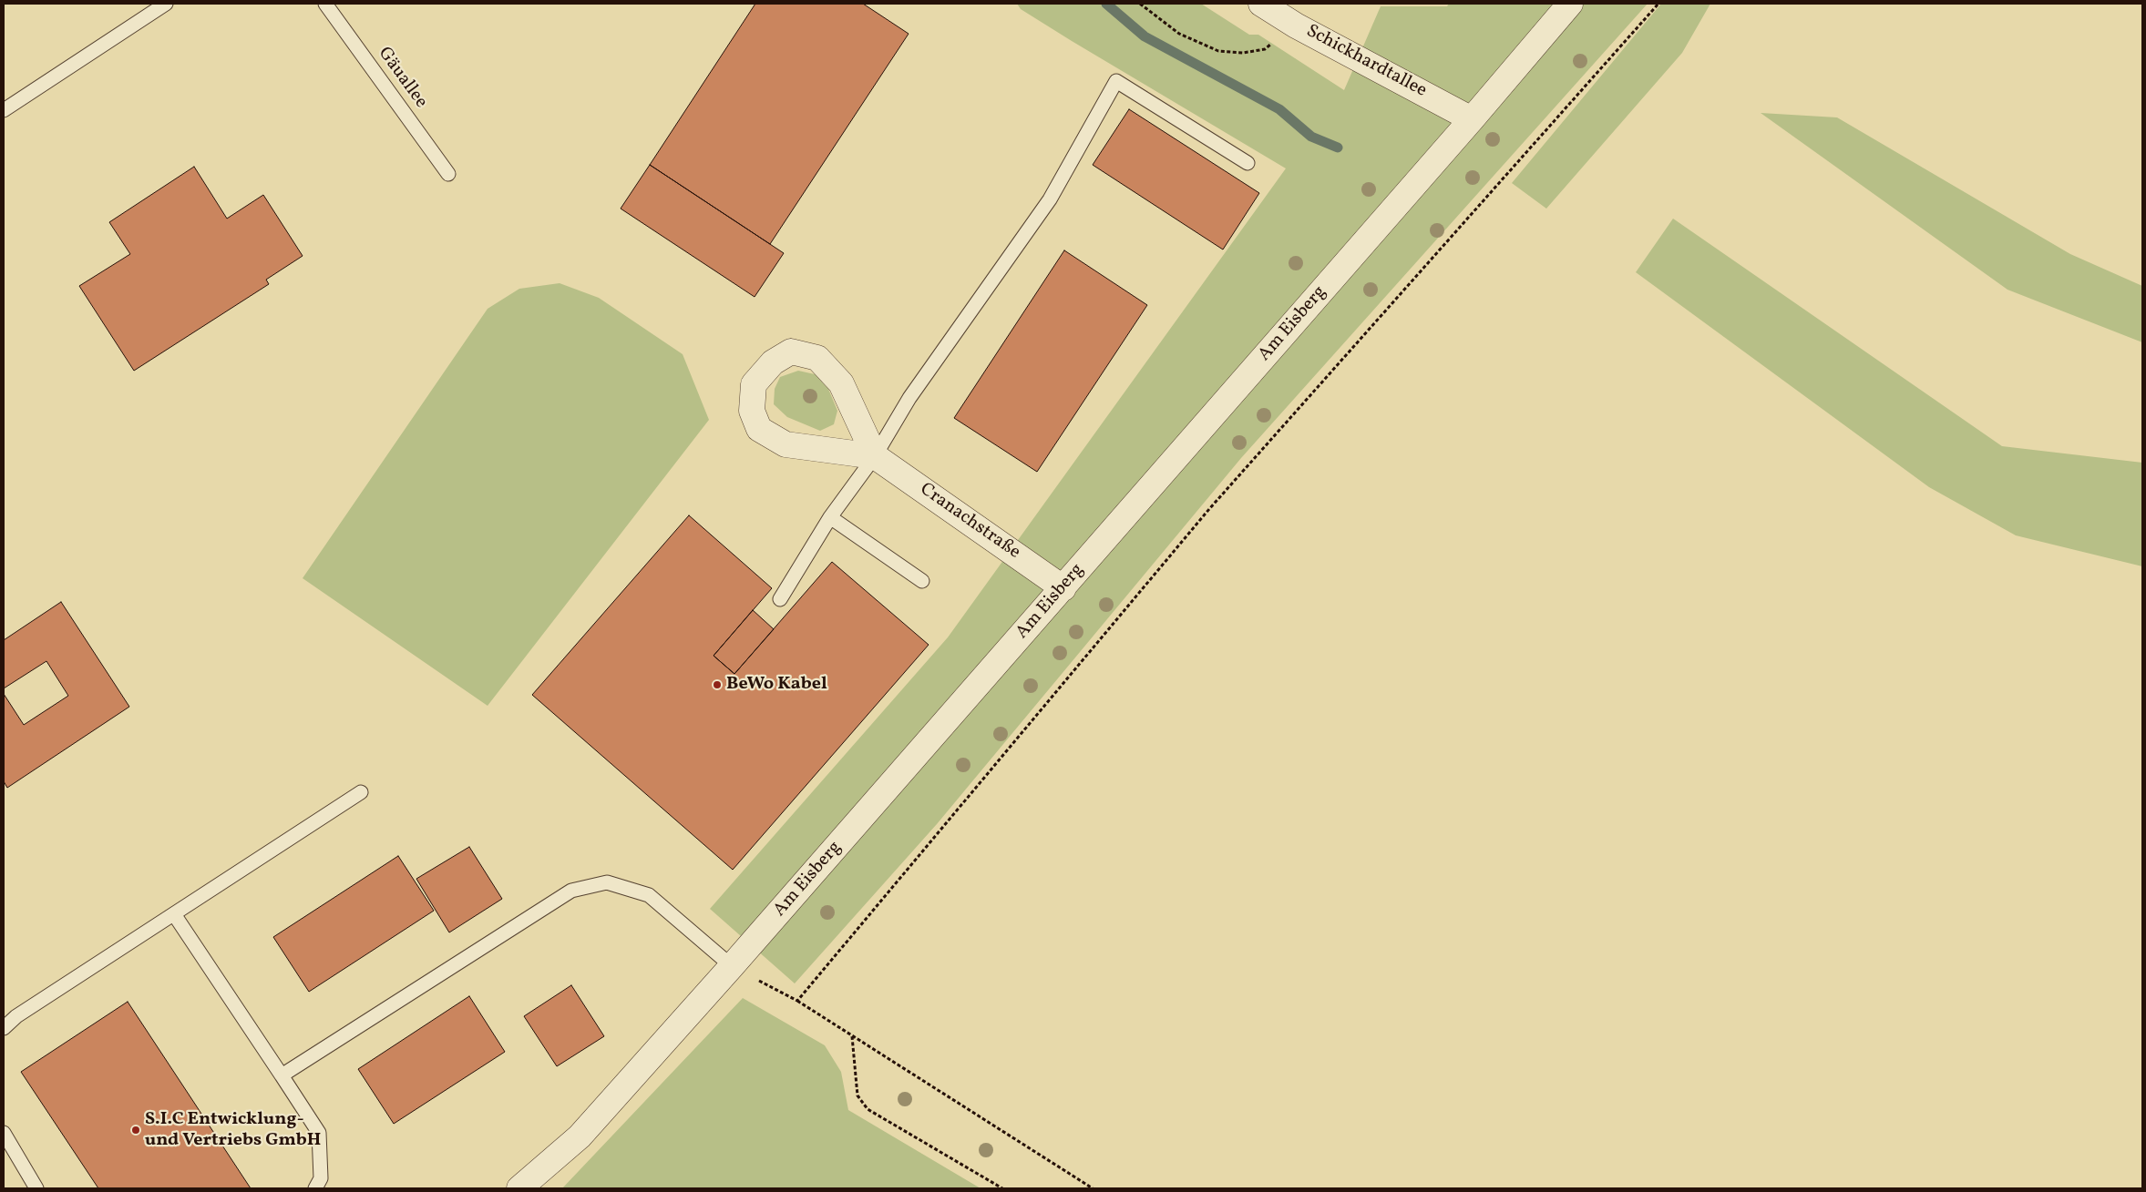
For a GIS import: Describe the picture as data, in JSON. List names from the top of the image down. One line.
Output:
{"streets":{"street":["Schickhardtallee","Am Eisberg","Cranachstraße"],"lane":["Gäuallee"]},"crossings":[["Schickhardtallee","Am Eisberg"],["Am Eisberg","Cranachstraße"]],"places":["BeWo Kabel","S.I.C Entwicklung- und Vertriebs GmbH"]}
